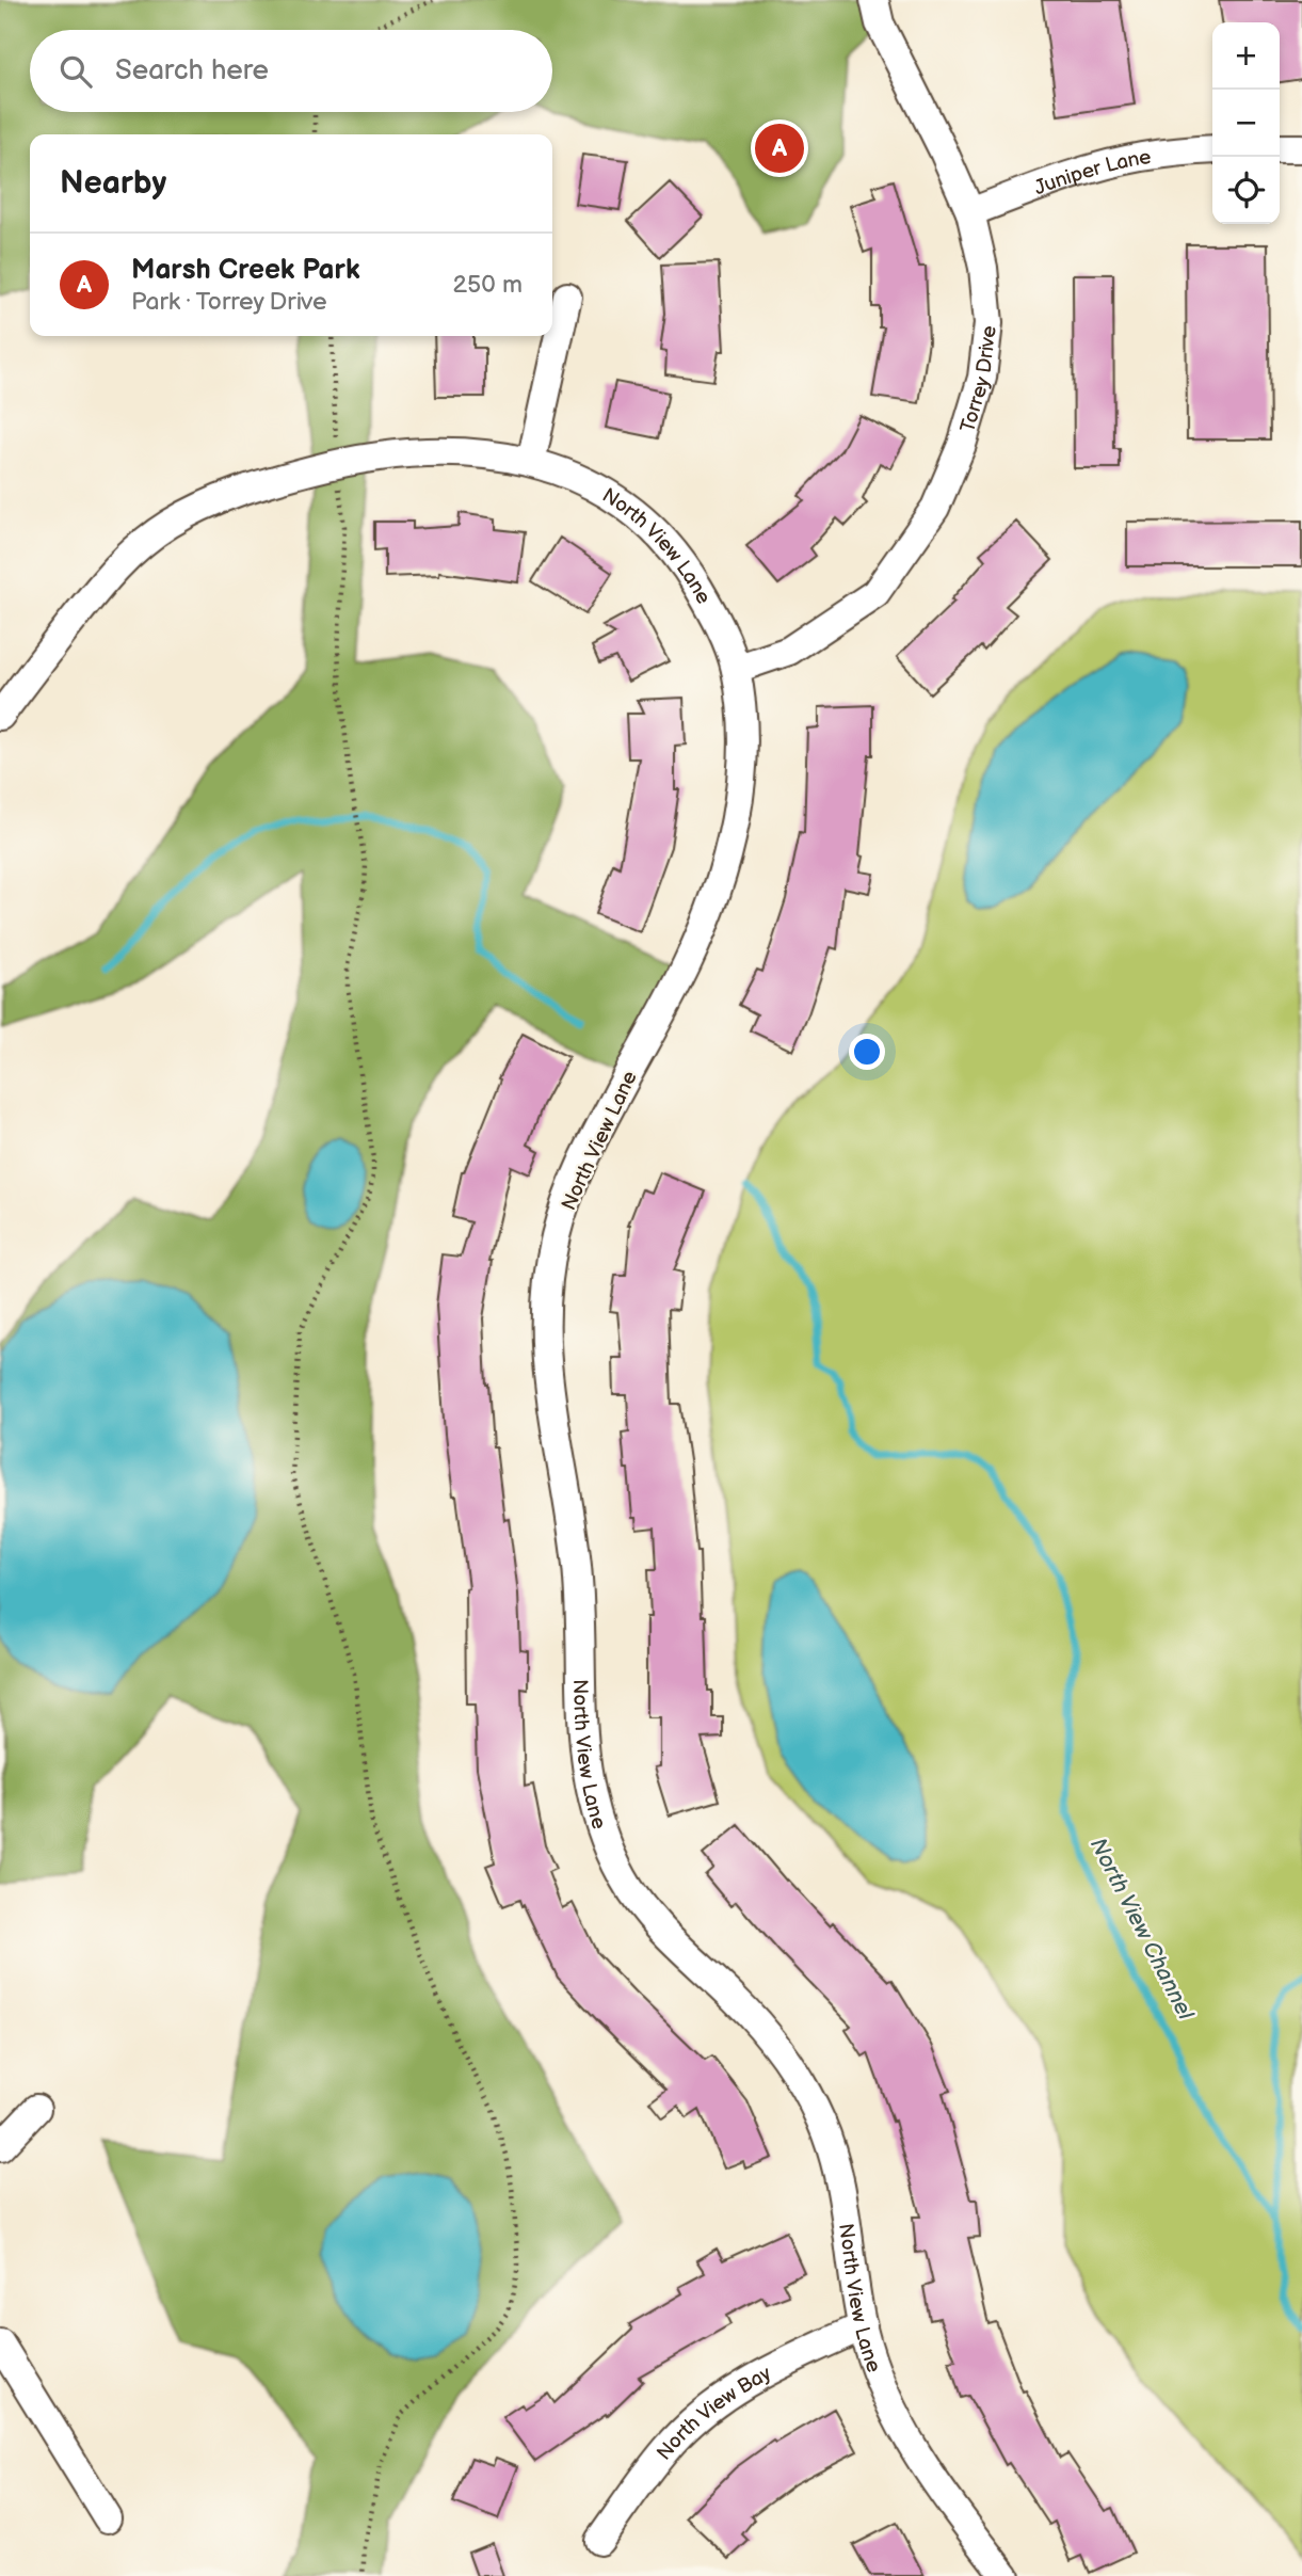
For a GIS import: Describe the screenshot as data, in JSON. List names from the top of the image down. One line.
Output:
{"streets":{"street":["Juniper Lane","Torrey Drive","North View Lane","North View Bay"]},"crossings":[["Juniper Lane","Torrey Drive"],["Torrey Drive","North View Lane"],["North View Lane","North View Bay"]],"water":["North View Channel"],"page":{"map_buttons":["+","−"],"search":"Search here","pins":"A","heading":"Nearby","list":[{"mark":"A","name":"Marsh Creek Park","note":"Park · Torrey Drive","value":"250 m"}]}}
